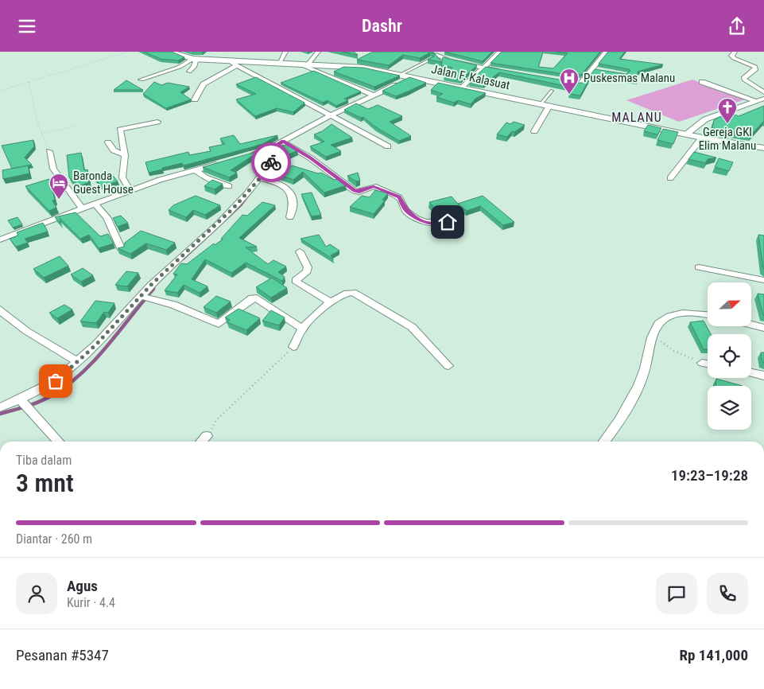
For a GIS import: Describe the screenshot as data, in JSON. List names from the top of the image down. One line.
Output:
{"streets":{"street":["Jalan F. Kalasuat"]},"districts":["MALANU"],"places":{"hospital":["Puskesmas Malanu"],"church":["Gereja GKI Elim Malanu"],"hotel":["Baronda Guest House"]},"north":"right","page":{"header":"Dashr","heading":["3 mnt","Tiba dalam","19:23–19:28"],"panel":["Agus","Kurir · 4.4","Pesanan #5347","Rp 141,000"],"bar":"Diantar · 260 m"}}
